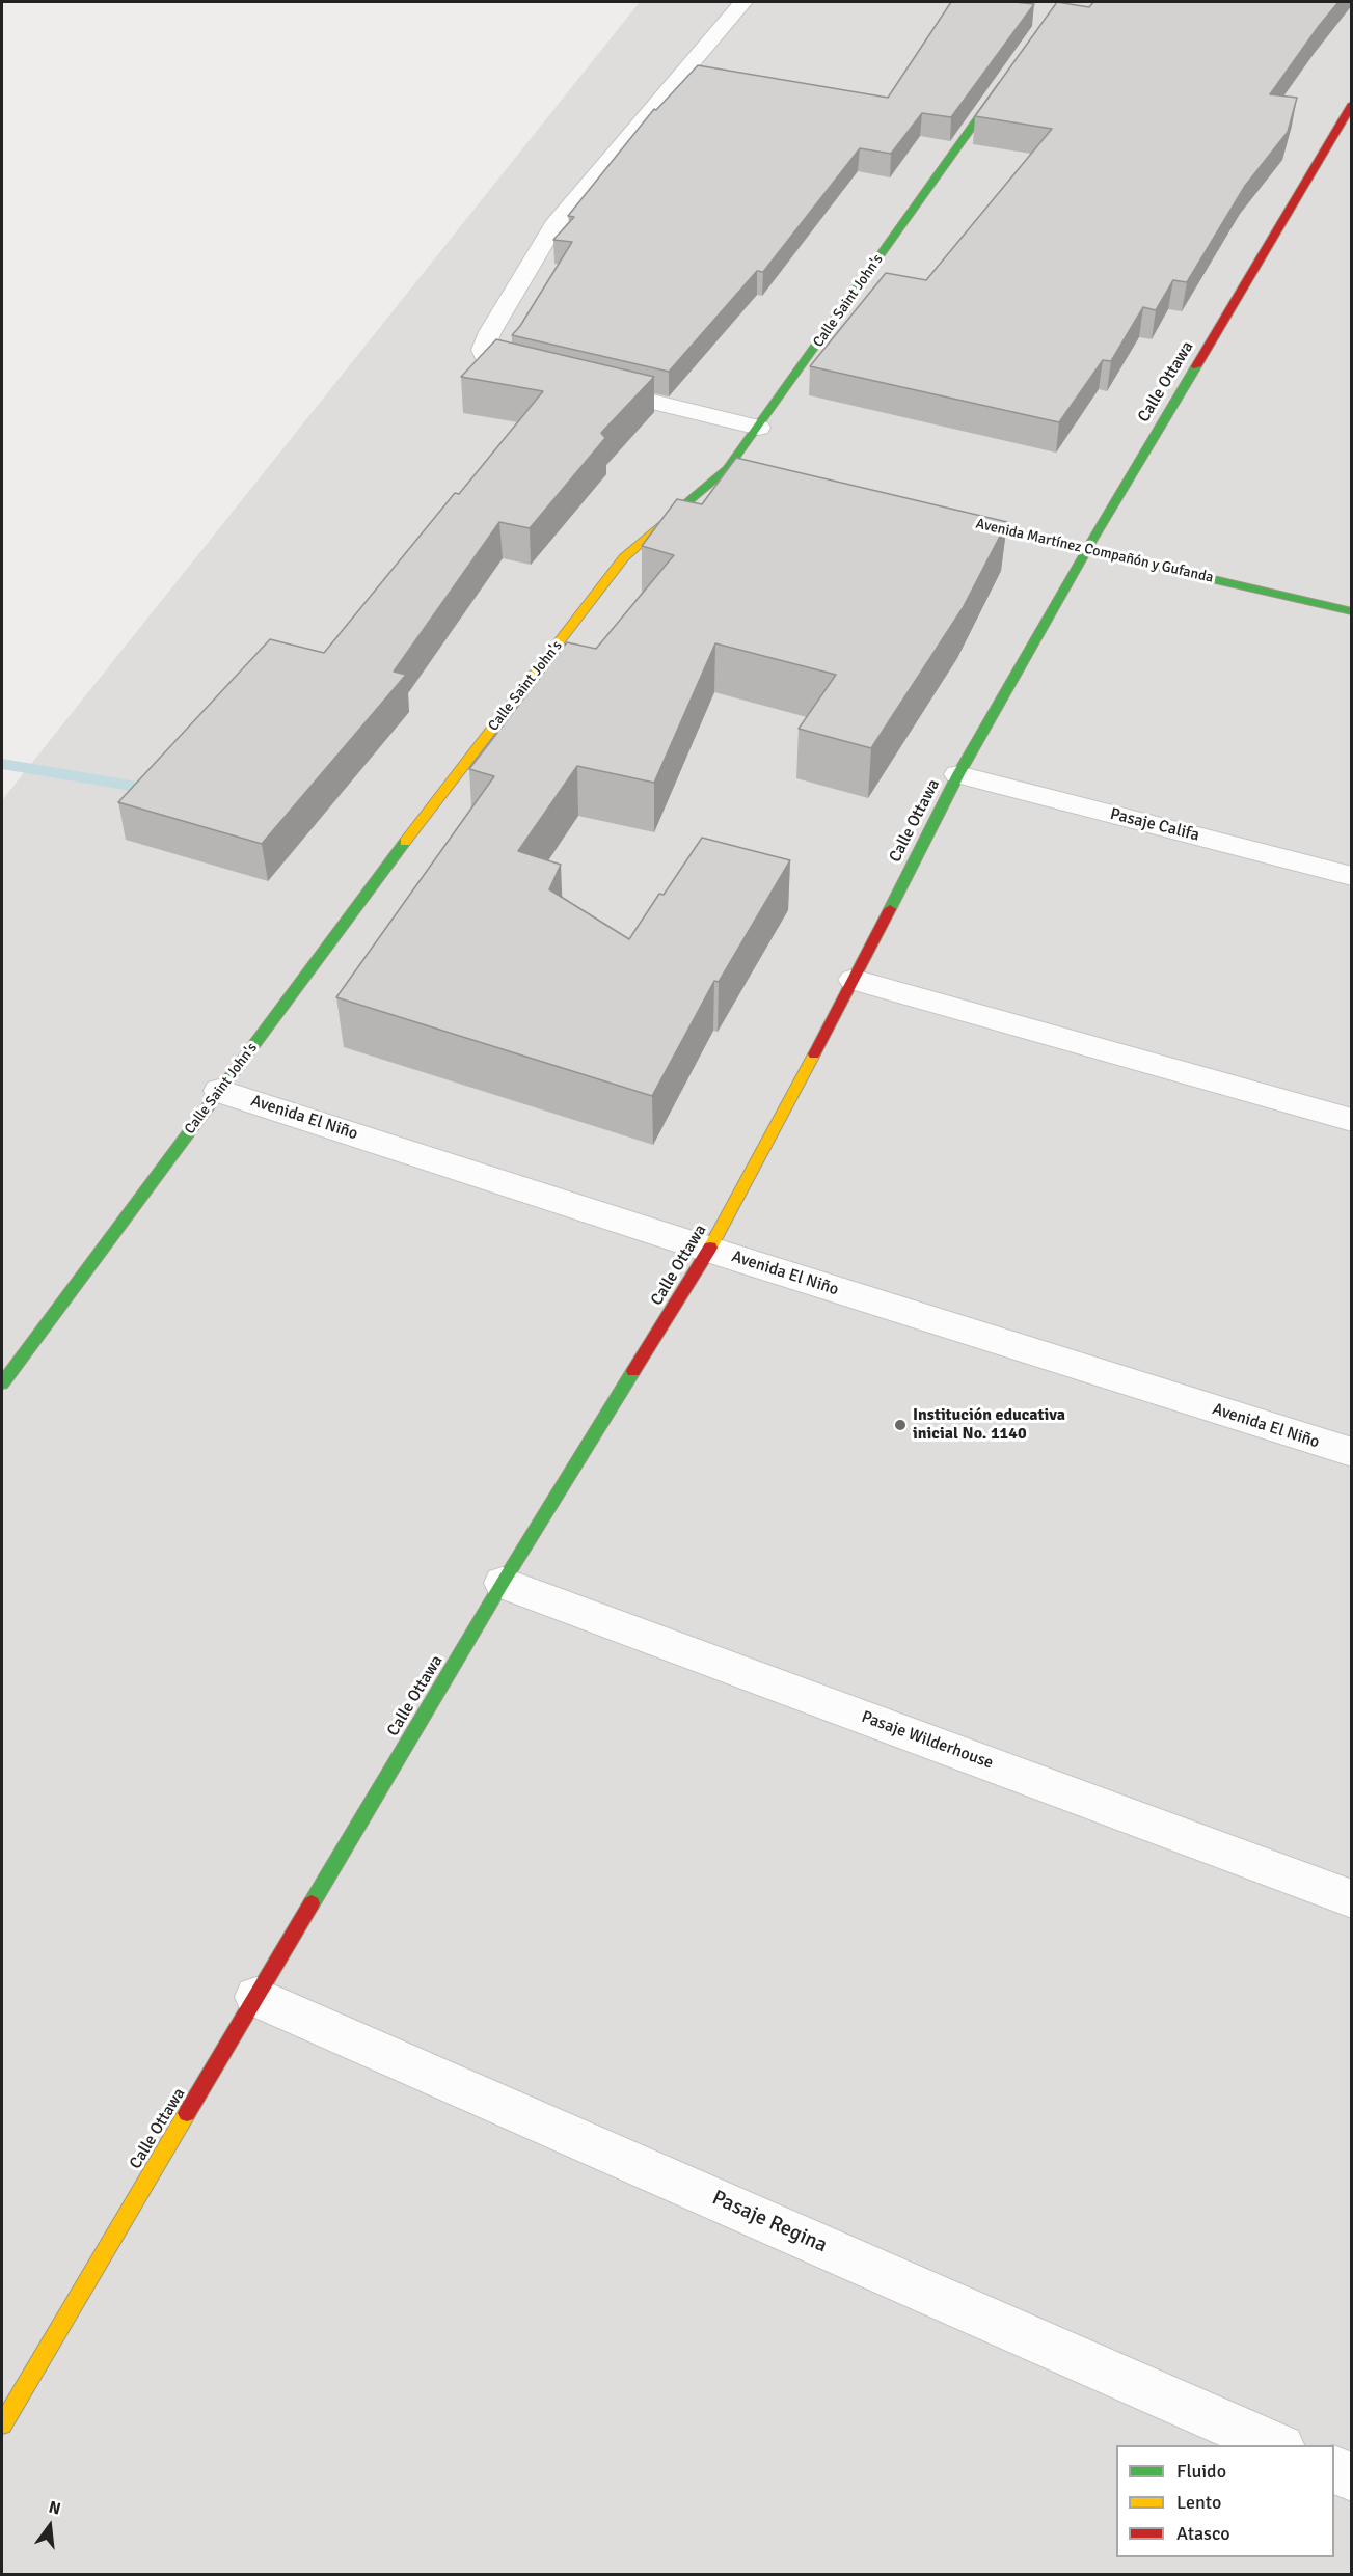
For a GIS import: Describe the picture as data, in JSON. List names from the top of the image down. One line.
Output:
{"streets":{"street":["Calle Saint John's","Calle Ottawa","Avenida Martínez Compañón y Gufanda","Pasaje Califa","Avenida El Niño","Pasaje Wilderhouse","Pasaje Regina"]},"crossings":[["Calle Saint John's","Avenida El Niño"],["Calle Ottawa","Avenida Martínez Compañón y Gufanda"],["Calle Ottawa","Pasaje Califa"],["Calle Ottawa","Avenida El Niño"],["Calle Ottawa","Pasaje Wilderhouse"],["Calle Ottawa","Pasaje Regina"]],"places":["Institución educativa inicial No. 1140"],"legend":["Fluido","Lento","Atasco"],"north":"top"}
